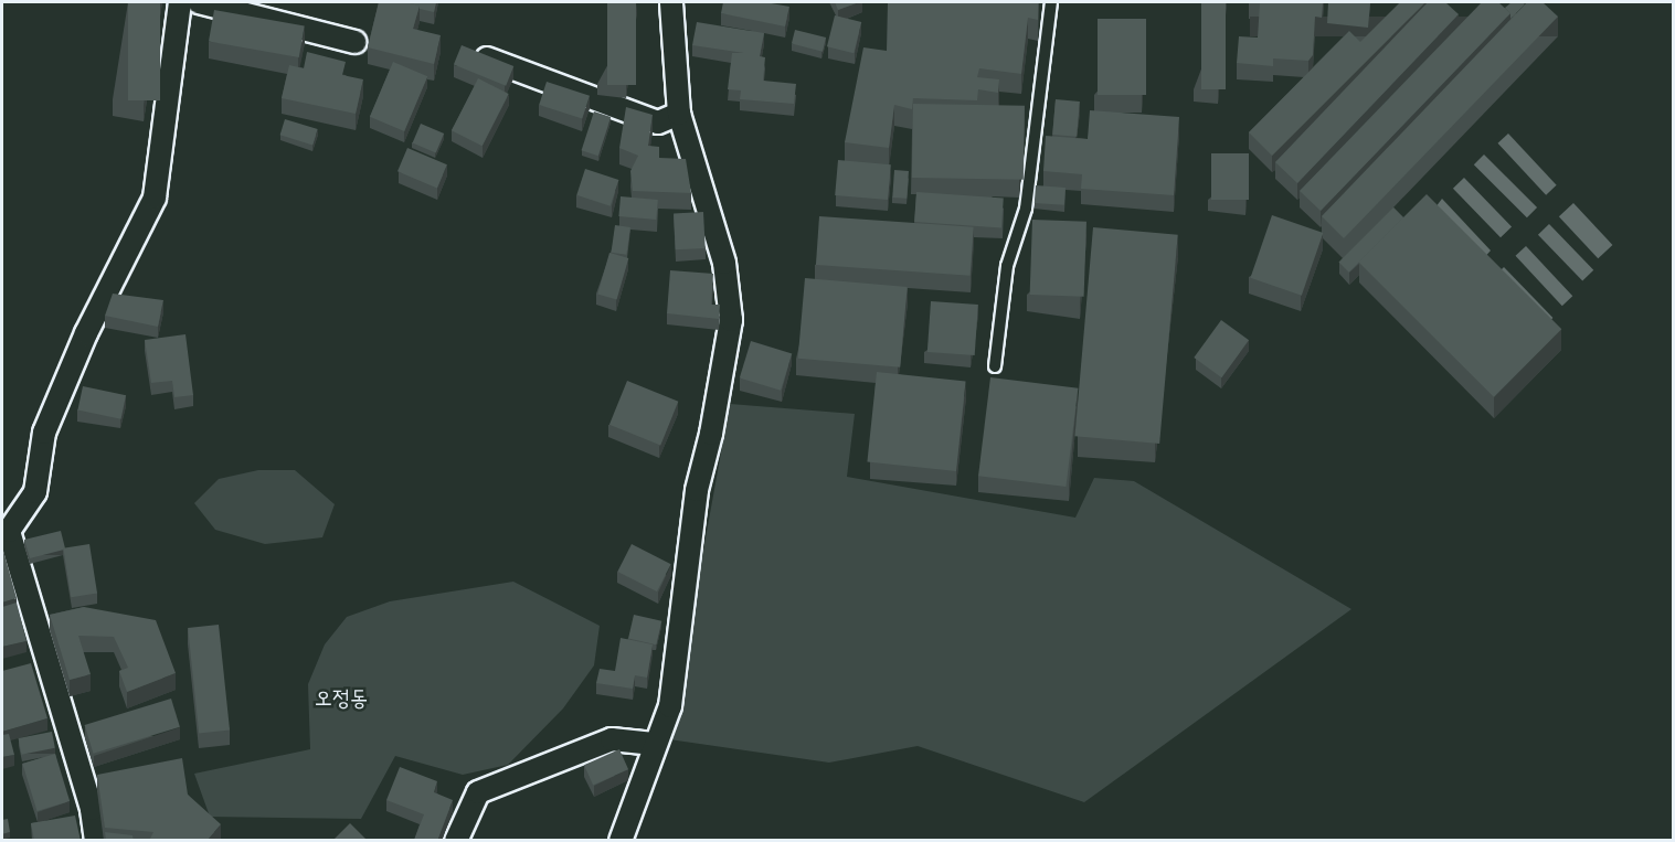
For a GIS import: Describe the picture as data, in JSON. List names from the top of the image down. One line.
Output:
{"districts":["오정동"]}
